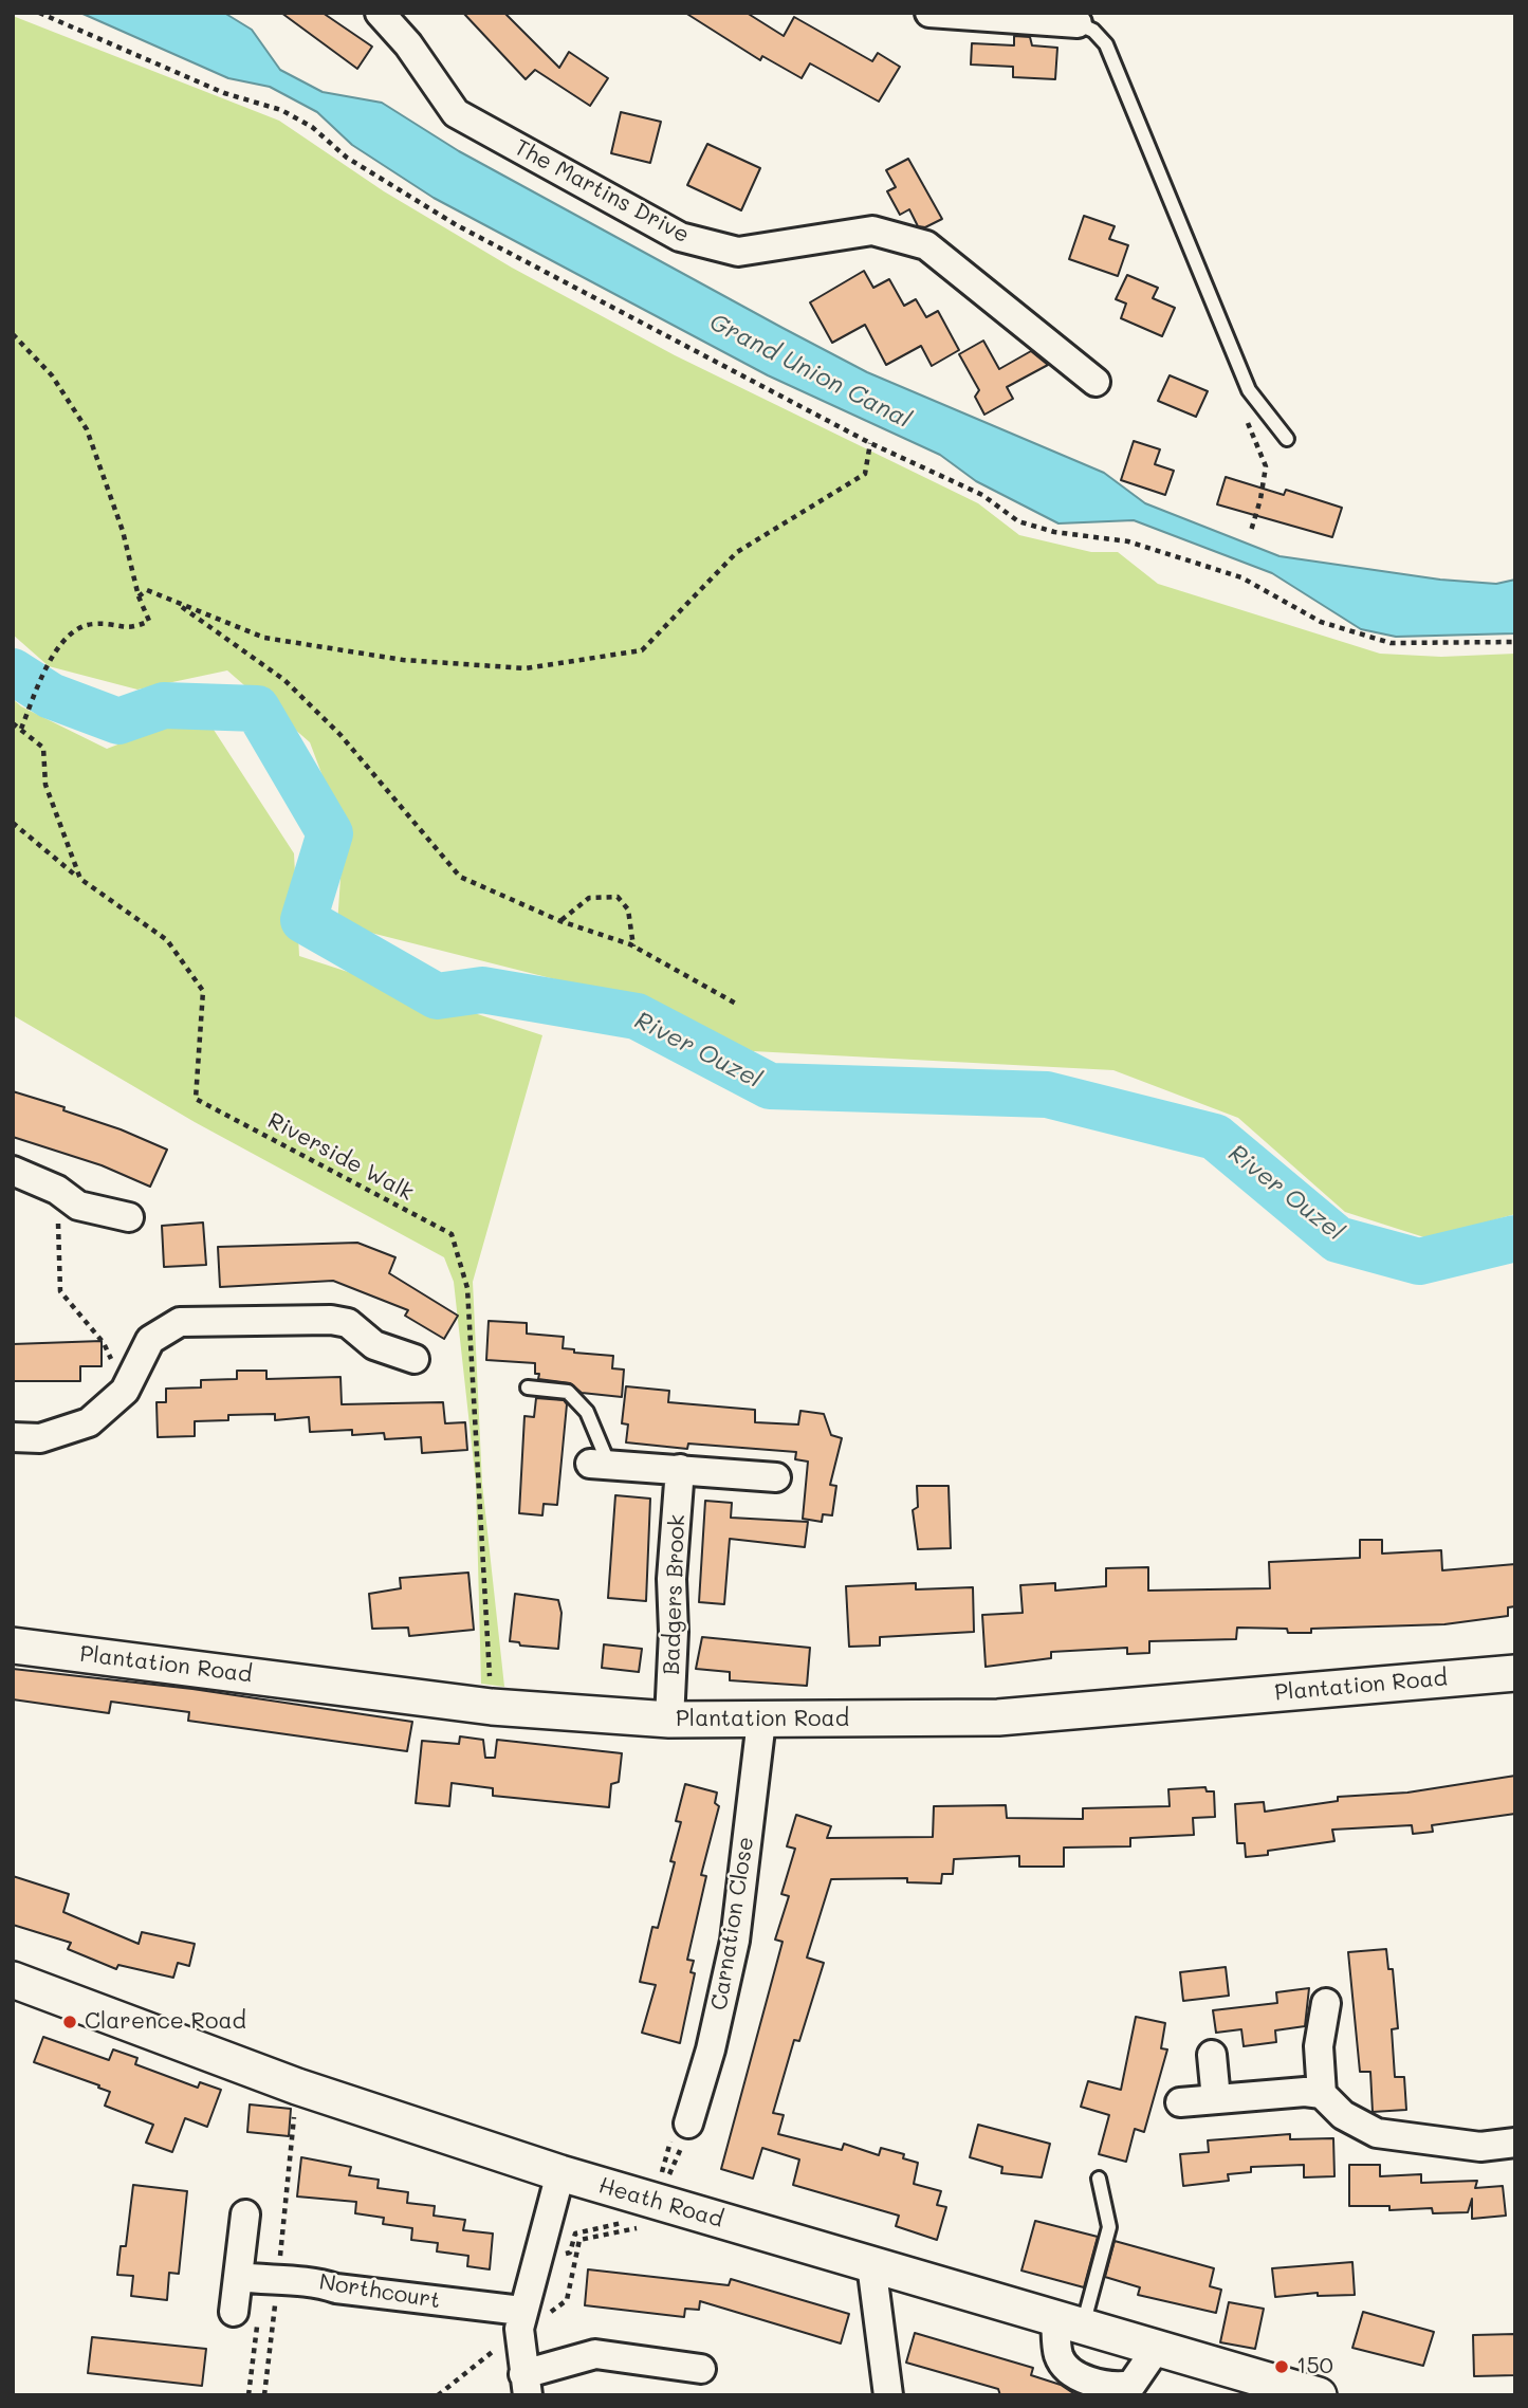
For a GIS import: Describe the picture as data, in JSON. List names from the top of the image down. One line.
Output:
{"streets":{"street":["The Martins Drive","Badgers Brook","Plantation Road","Carnation Close","Heath Road","Northcourt"],"path":["Riverside Walk"]},"crossings":[["Riverside Walk","Plantation Road"],["Badgers Brook","Plantation Road"],["Plantation Road","Carnation Close"]],"water":["Grand Union Canal","River Ouzel"],"places":["Clarence Road","150"]}
